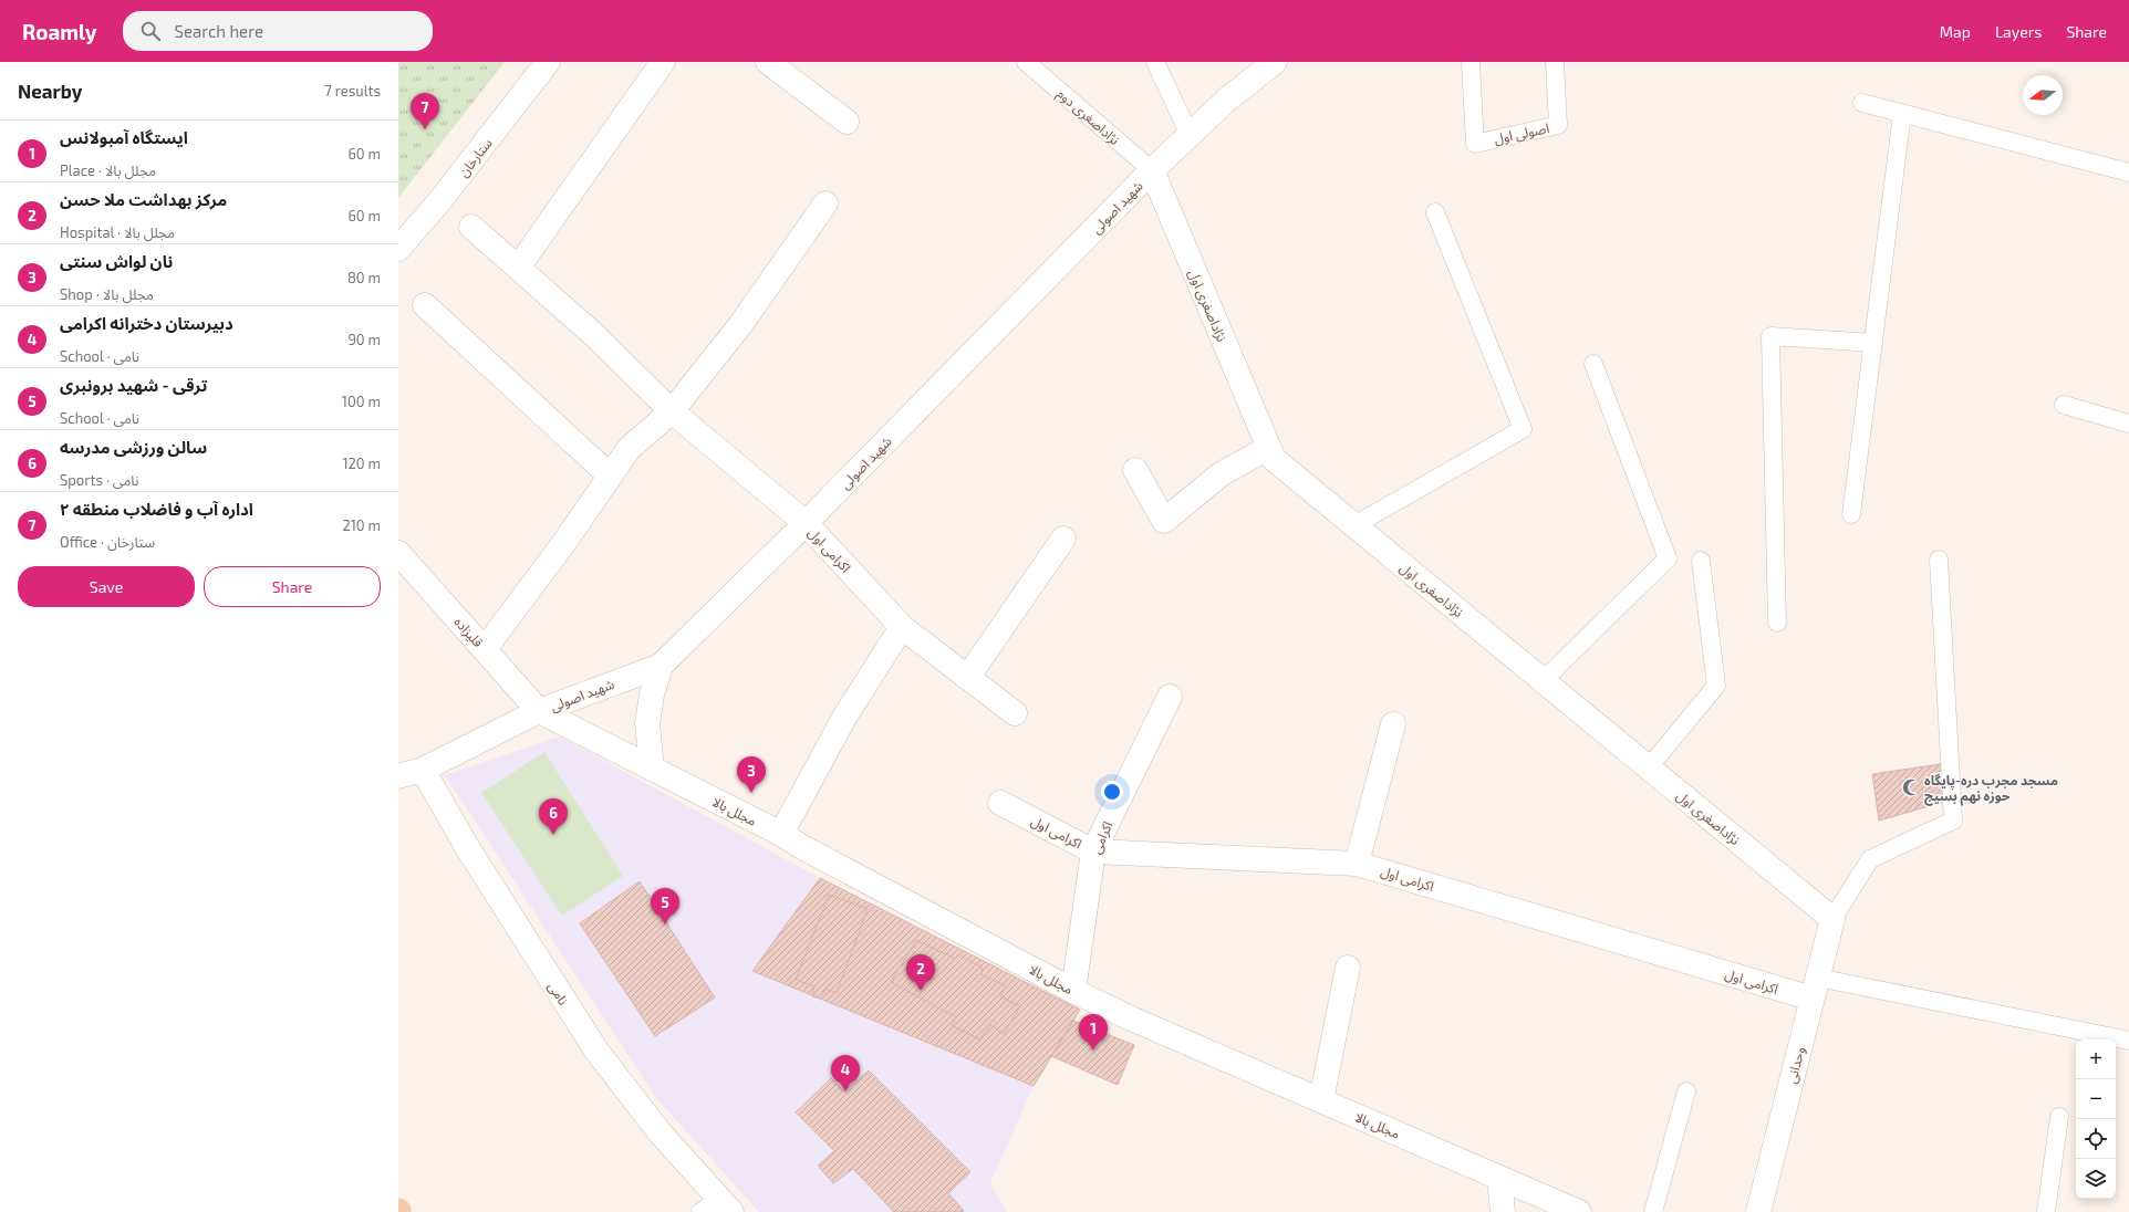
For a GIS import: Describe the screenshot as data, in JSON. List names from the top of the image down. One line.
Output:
{"streets":{"street":["ستارخان","شهید اصولی","نژاداصغری اول","اکرامی اول","قلیزاده","مجلل بالا","اکرامی","نامی","وحدانی"],"lane":["نژاداصغری دوم","اصولی اول"]},"crossings":[["نژاداصغری دوم","شهید اصولی"],["نژاداصغری دوم","نژاداصغری اول"],["شهید اصولی","نژاداصغری اول"],["شهید اصولی","اکرامی اول"],["شهید اصولی","قلیزاده"],["شهید اصولی","مجلل بالا"],["شهید اصولی","نامی"],["نژاداصغری اول","وحدانی"],["اکرامی اول","اکرامی"],["اکرامی اول","وحدانی"],["قلیزاده","مجلل بالا"],["مجلل بالا","اکرامی"]],"places":{"mosque":["مسجد مجرب دره-پایگاه حوزه نهم بسیج"]},"north":"left","page":{"header":"Roamly","search":"Search here","nav":["Map","Layers","Share"],"heading":["Nearby","7 results"],"pins":["7","3","6","5","2","1","4"],"list":[{"mark":"1","name":"ایستگاه آمبولانس","note":"Place · مجلل بالا","value":"60 m"},{"mark":"2","name":"مرکز بهداشت ملا حسن","note":"Hospital · مجلل بالا","value":"60 m"},{"mark":"3","name":"نان لواش سنتی","note":"Shop · مجلل بالا","value":"80 m"},{"mark":"4","name":"دبیرستان دخترانه اکرامی","note":"School · نامی","value":"90 m"},{"mark":"5","name":"ترقی - شهید برونبری","note":"School · نامی","value":"100 m"},{"mark":"6","name":"سالن ورزشی مدرسه","note":"Sports · نامی","value":"120 m"},{"mark":"7","name":"اداره آب و فاضلاب منطقه ۲","note":"Office · ستارخان","value":"210 m"}],"buttons":["Save","Share"],"map_buttons":["+","−"]}}
